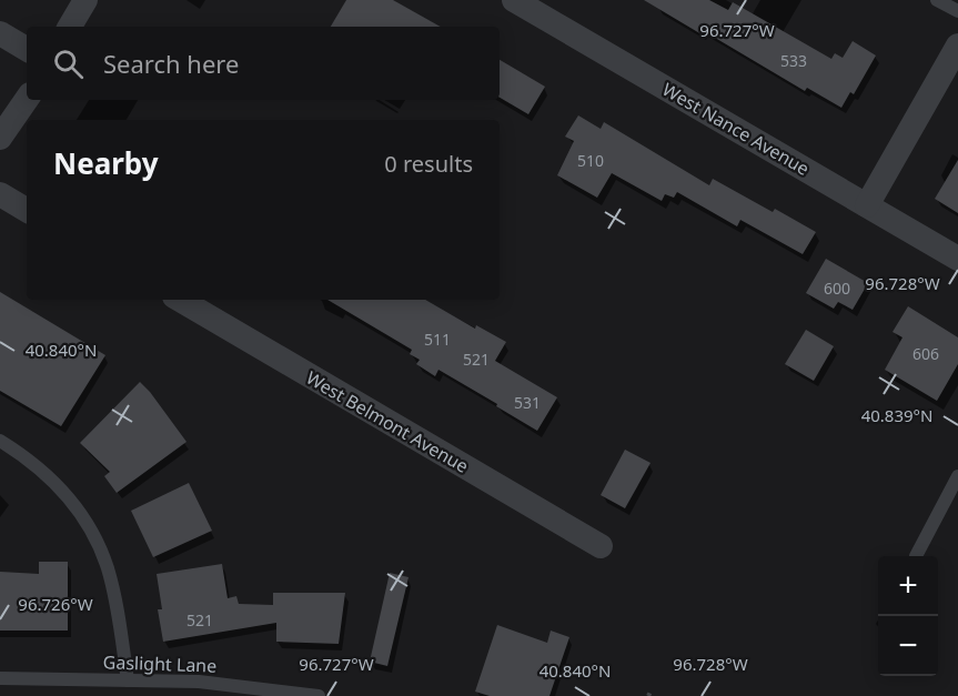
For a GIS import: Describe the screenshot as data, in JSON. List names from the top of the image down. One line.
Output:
{"streets":{"street":["West Nance Avenue","West Belmont Avenue"],"lane":["Gaslight Lane"]},"house_numbers":["533","510","600","511","606","521","531","521"],"page":{"search":"Search here","heading":["Nearby","0 results"],"map_buttons":["+","−"]},"coordinates":["96.727°W","96.728°W","40.840°N","40.839°N","96.726°W"]}
